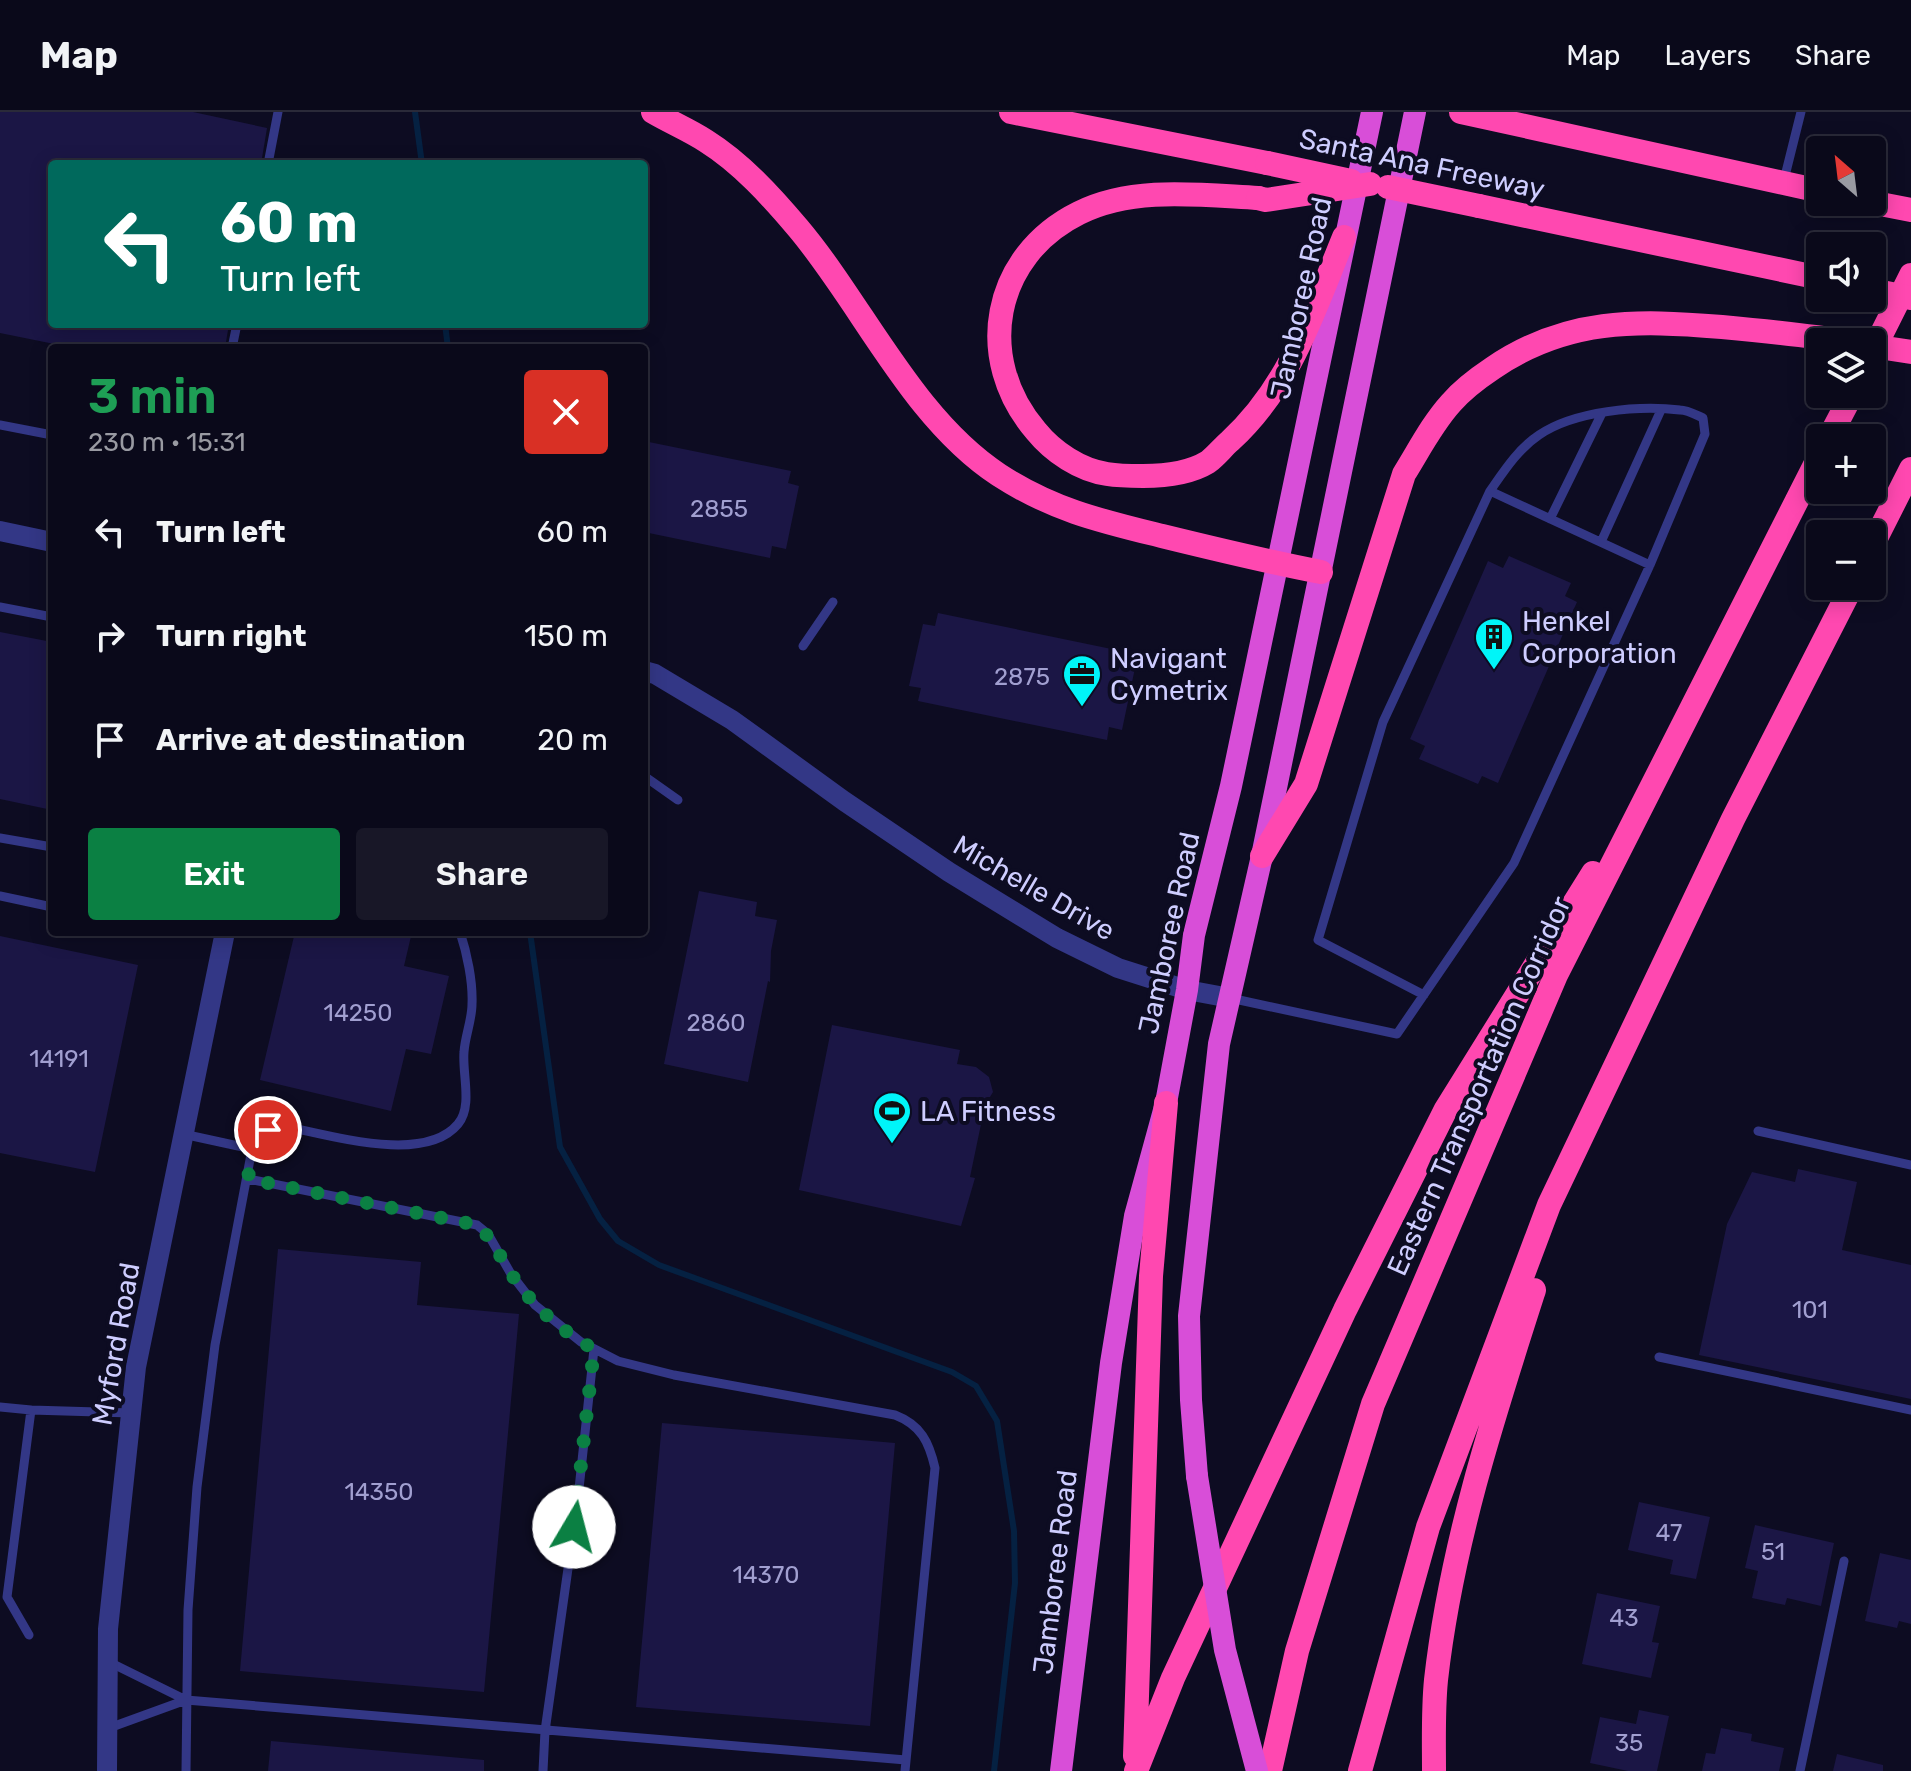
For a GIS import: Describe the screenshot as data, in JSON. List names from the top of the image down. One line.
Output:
{"streets":{"highway":["Santa Ana Freeway","Jamboree Road","Eastern Transportation Corridor"],"street":["Michelle Drive","Myford Road"]},"crossings":[["Jamboree Road","Michelle Drive"]],"places":{"building":["Henkel Corporation"],"office":["Navigant Cymetrix"],"sports":["LA Fitness"]},"house_numbers":["2855","2875","14250","2860","14191","101","14350","47","51","14370","43","35"],"north":"top left","page":{"header":"Map","nav":["Map","Layers","Share"],"map_buttons":["+","−"],"turn":["60 m","Turn left"],"heading":["3 min","230 m · 15:31"],"list":[{"name":"Turn left","value":"60 m"},{"name":"Turn right","value":"150 m"},{"name":"Arrive at destination","value":"20 m"}],"buttons":["Exit","Share"]}}
